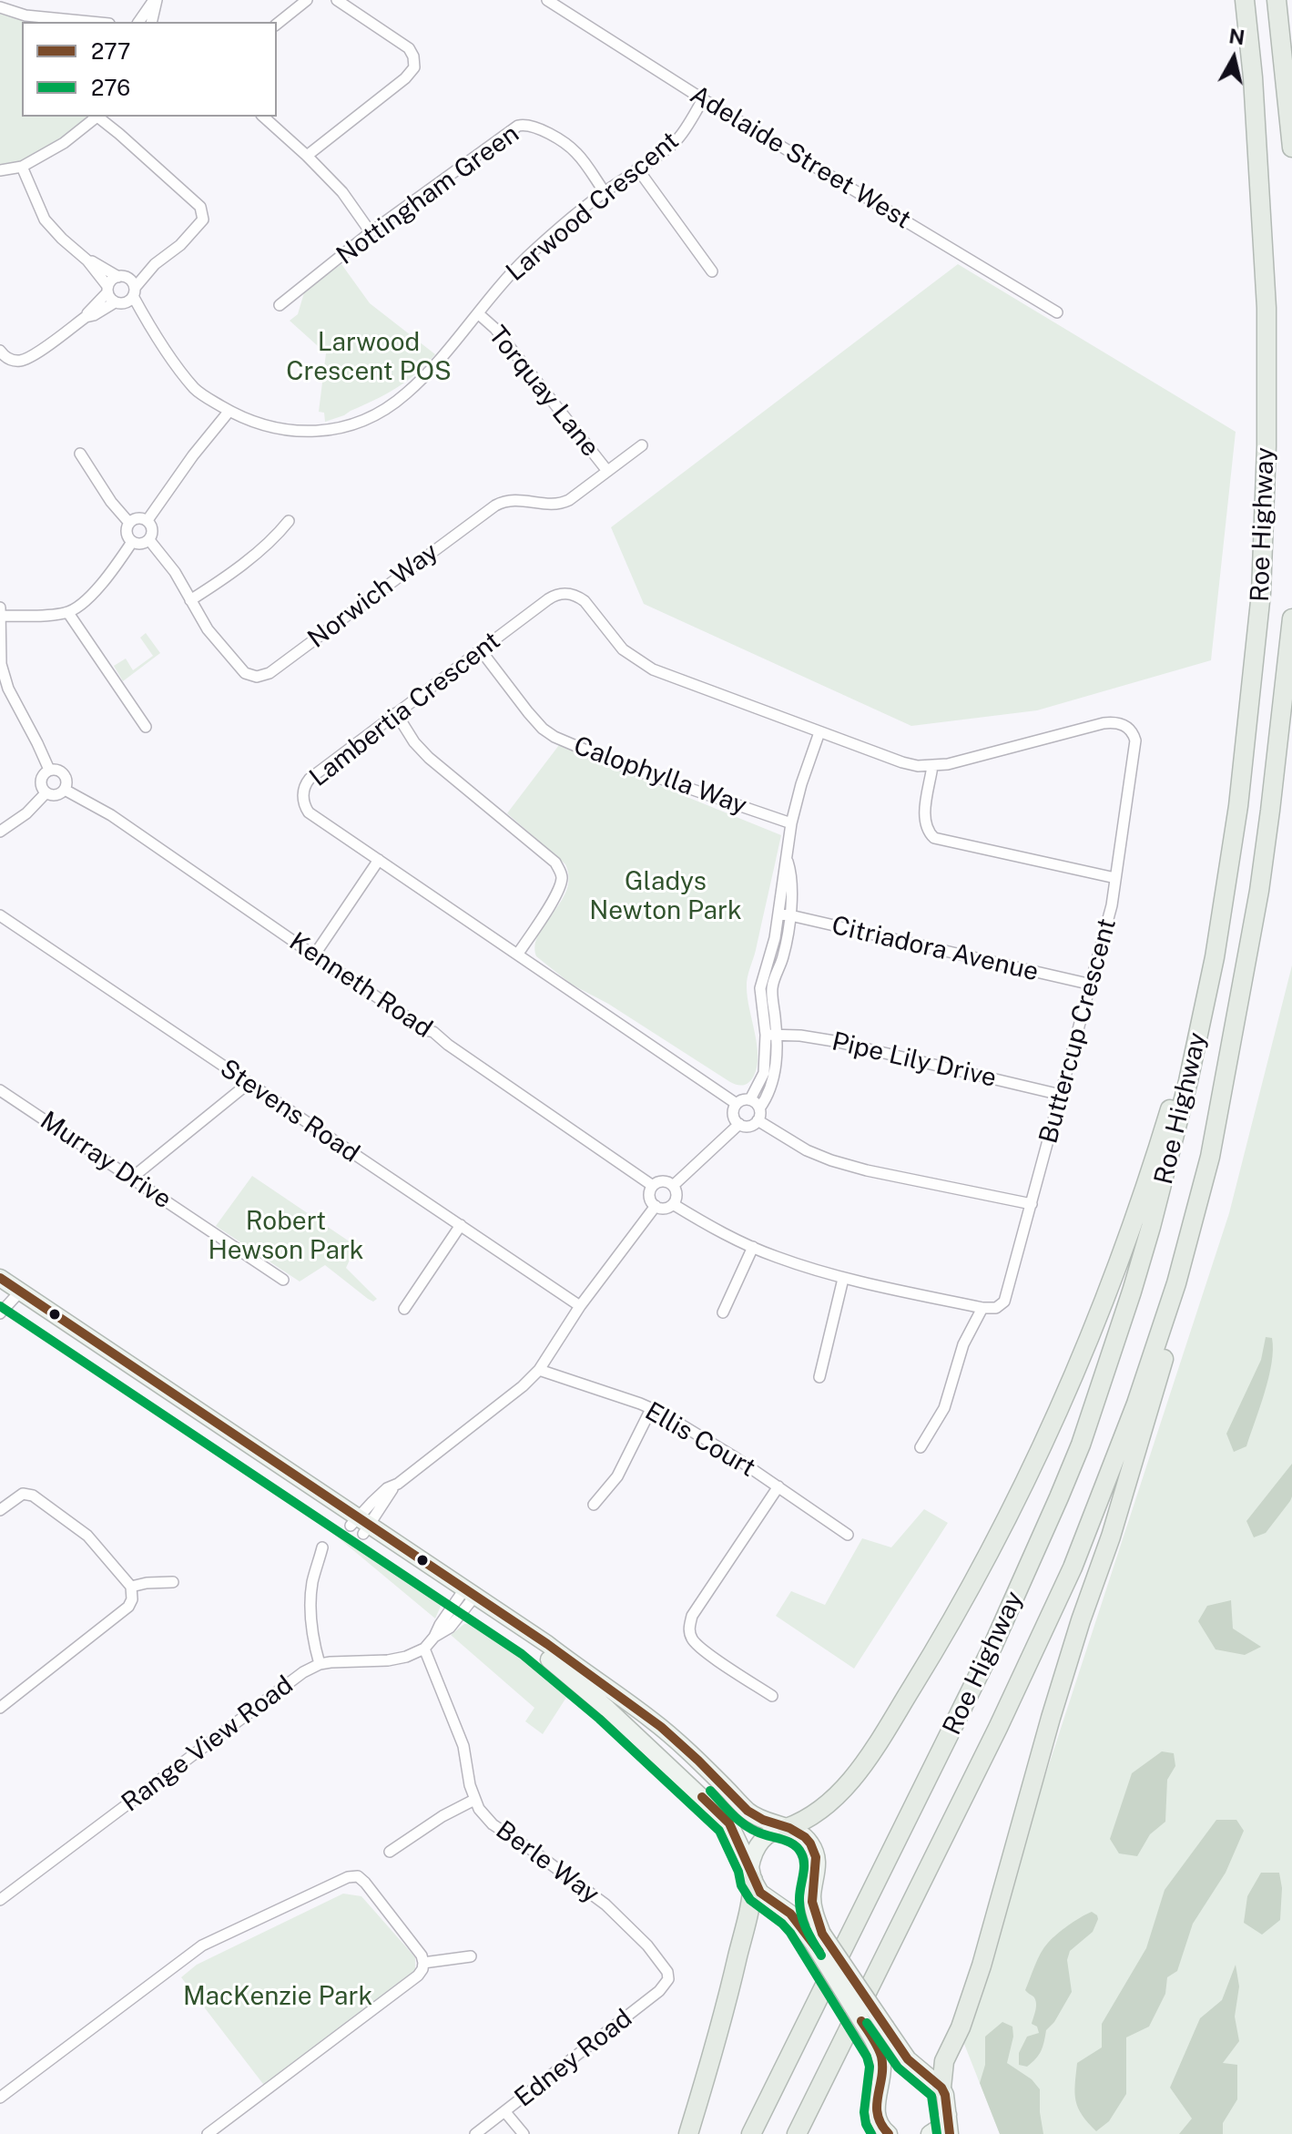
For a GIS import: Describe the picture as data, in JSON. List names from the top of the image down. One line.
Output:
{"streets":{"highway":["Roe Highway"],"street":["Adelaide Street West","Nottingham Green","Larwood Crescent","Torquay Lane","Norwich Way","Lambertia Crescent","Calophylla Way","Citriadora Avenue","Kenneth Road","Buttercup Crescent","Pipe Lily Drive","Stevens Road","Murray Drive","Ellis Court","Range View Road","Berle Way","Edney Road"]},"crossings":[["Adelaide Street West","Larwood Crescent"],["Nottingham Green","Larwood Crescent"],["Larwood Crescent","Torquay Lane"],["Torquay Lane","Norwich Way"],["Lambertia Crescent","Calophylla Way"],["Lambertia Crescent","Buttercup Crescent"],["Citriadora Avenue","Buttercup Crescent"],["Buttercup Crescent","Pipe Lily Drive"],["Range View Road","Berle Way"],["Berle Way","Edney Road"]],"parks":["Larwood Crescent POS","Gladys Newton Park","Robert Hewson Park","MacKenzie Park"],"lines":["transit line 277","transit line 276"],"legend":["277","276"],"north":"top"}
